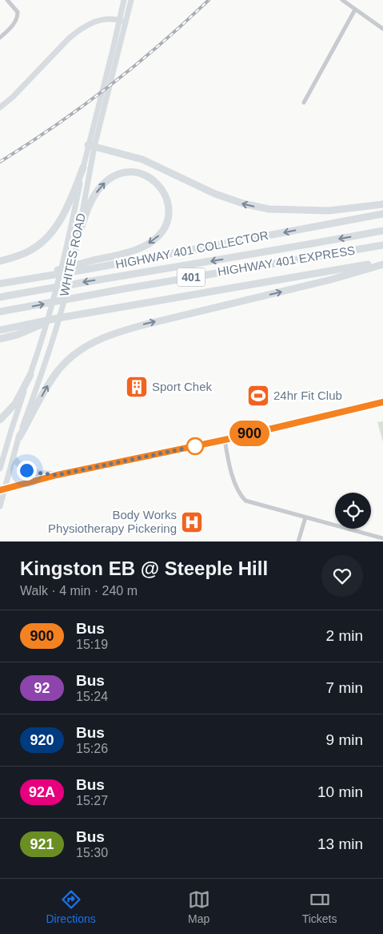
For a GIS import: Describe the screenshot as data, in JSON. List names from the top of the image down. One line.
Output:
{"streets":{"highway":["HIGHWAY 401 COLLECTOR","HIGHWAY 401 EXPRESS","401"],"main road":["WHITES ROAD"]},"places":{"building":["Sport Chek"],"sports":["24hr Fit Club"],"hospital":["Body Works Physiotherapy Pickering"]},"lines":["bus line 900"],"page":{"on_map":"900","heading":["Kingston EB @ Steeple Hill","Walk · 4 min · 240 m"],"list":[{"mark":"900","name":"Bus","note":"15:19","value":"2 min"},{"mark":"92","name":"Bus","note":"15:24","value":"7 min"},{"mark":"920","name":"Bus","note":"15:26","value":"9 min"},{"mark":"92A","name":"Bus","note":"15:27","value":"10 min"},{"mark":"921","name":"Bus","note":"15:30","value":"13 min"}],"tabs":["Directions","Map","Tickets"]}}
